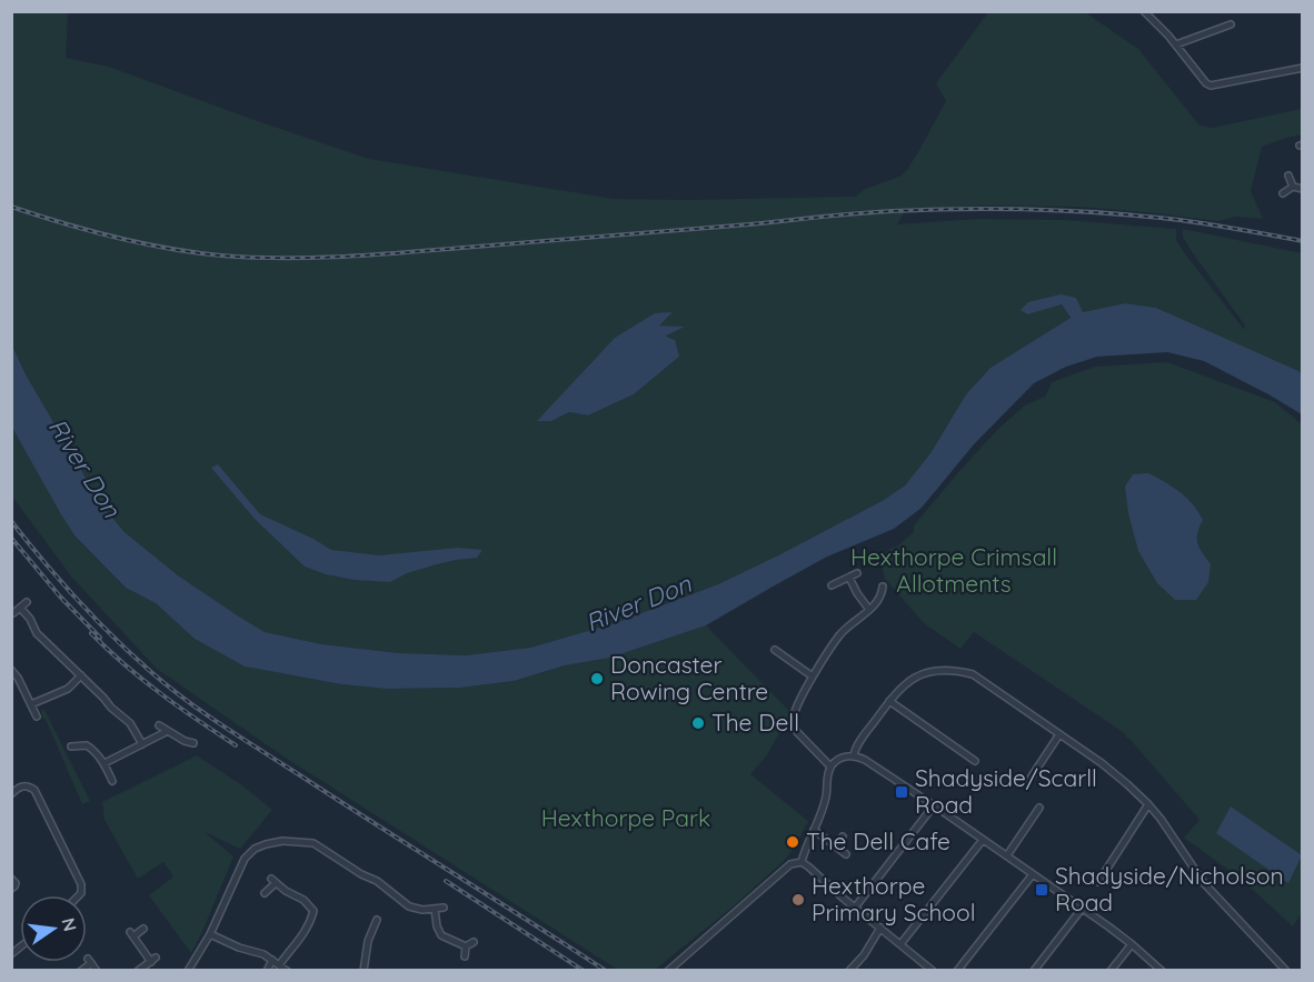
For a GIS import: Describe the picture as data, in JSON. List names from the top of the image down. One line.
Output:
{"water":["River Don"],"parks":["Hexthorpe Crimsall Allotments","Hexthorpe Park"],"places":{"other":["Doncaster Rowing Centre","The Dell","The Dell Cafe","Hexthorpe Primary School"],"transit":["Shadyside/Scarll Road","Shadyside/Nicholson Road"]},"north":"right"}
